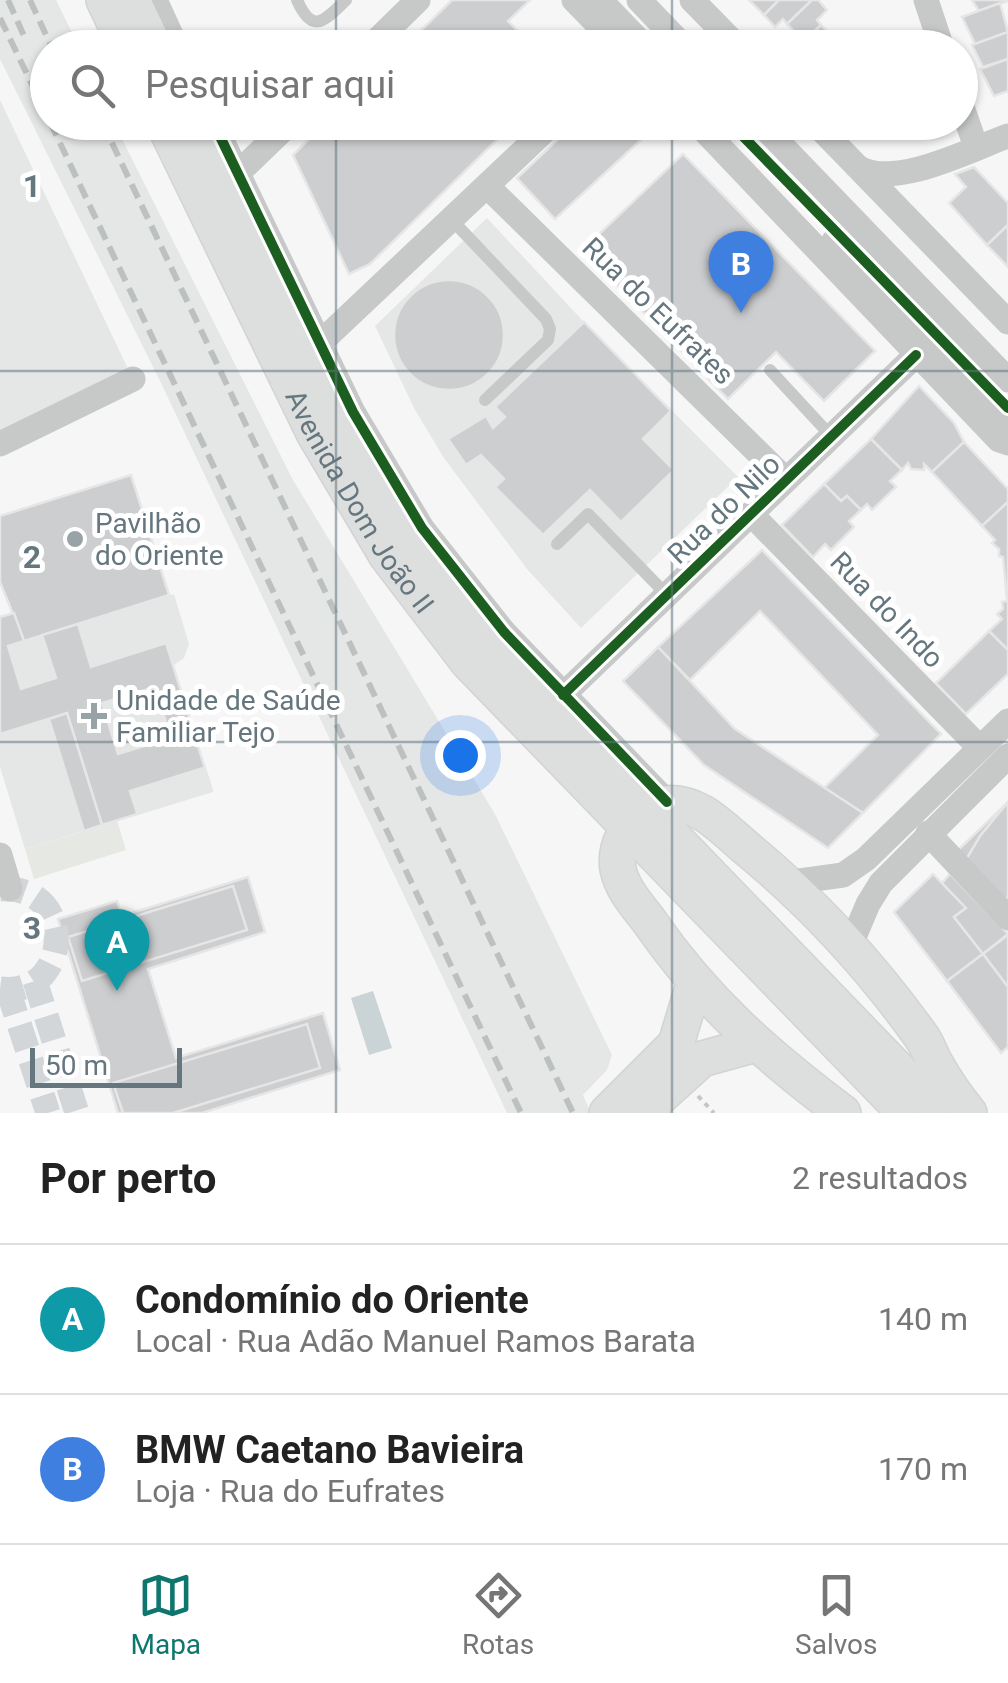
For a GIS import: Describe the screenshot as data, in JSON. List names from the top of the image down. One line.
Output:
{"streets":{"main road":["Avenida Dom João II"],"street":["Rua do Eufrates","Rua do Nilo","Rua do Indo"]},"crossings":[["Rua do Eufrates","Rua do Nilo"],["Rua do Nilo","Rua do Indo"]],"places":{"other":["Pavilhão do Oriente"],"health":["Unidade de Saúde Familiar Tejo"]},"scale_bar":"50 m","page":{"search":"Pesquisar aqui","pins":["B","A"],"scale":"50 m","heading":["Por perto","2 resultados"],"list":[{"mark":"A","name":"Condomínio do Oriente","note":"Local · Rua Adão Manuel Ramos Barata","value":"140 m"},{"mark":"B","name":"BMW Caetano Bavieira","note":"Loja · Rua do Eufrates","value":"170 m"}],"nav":["Mapa","Rotas","Salvos"]},"grid":{"rows":["1","2","3"]}}
